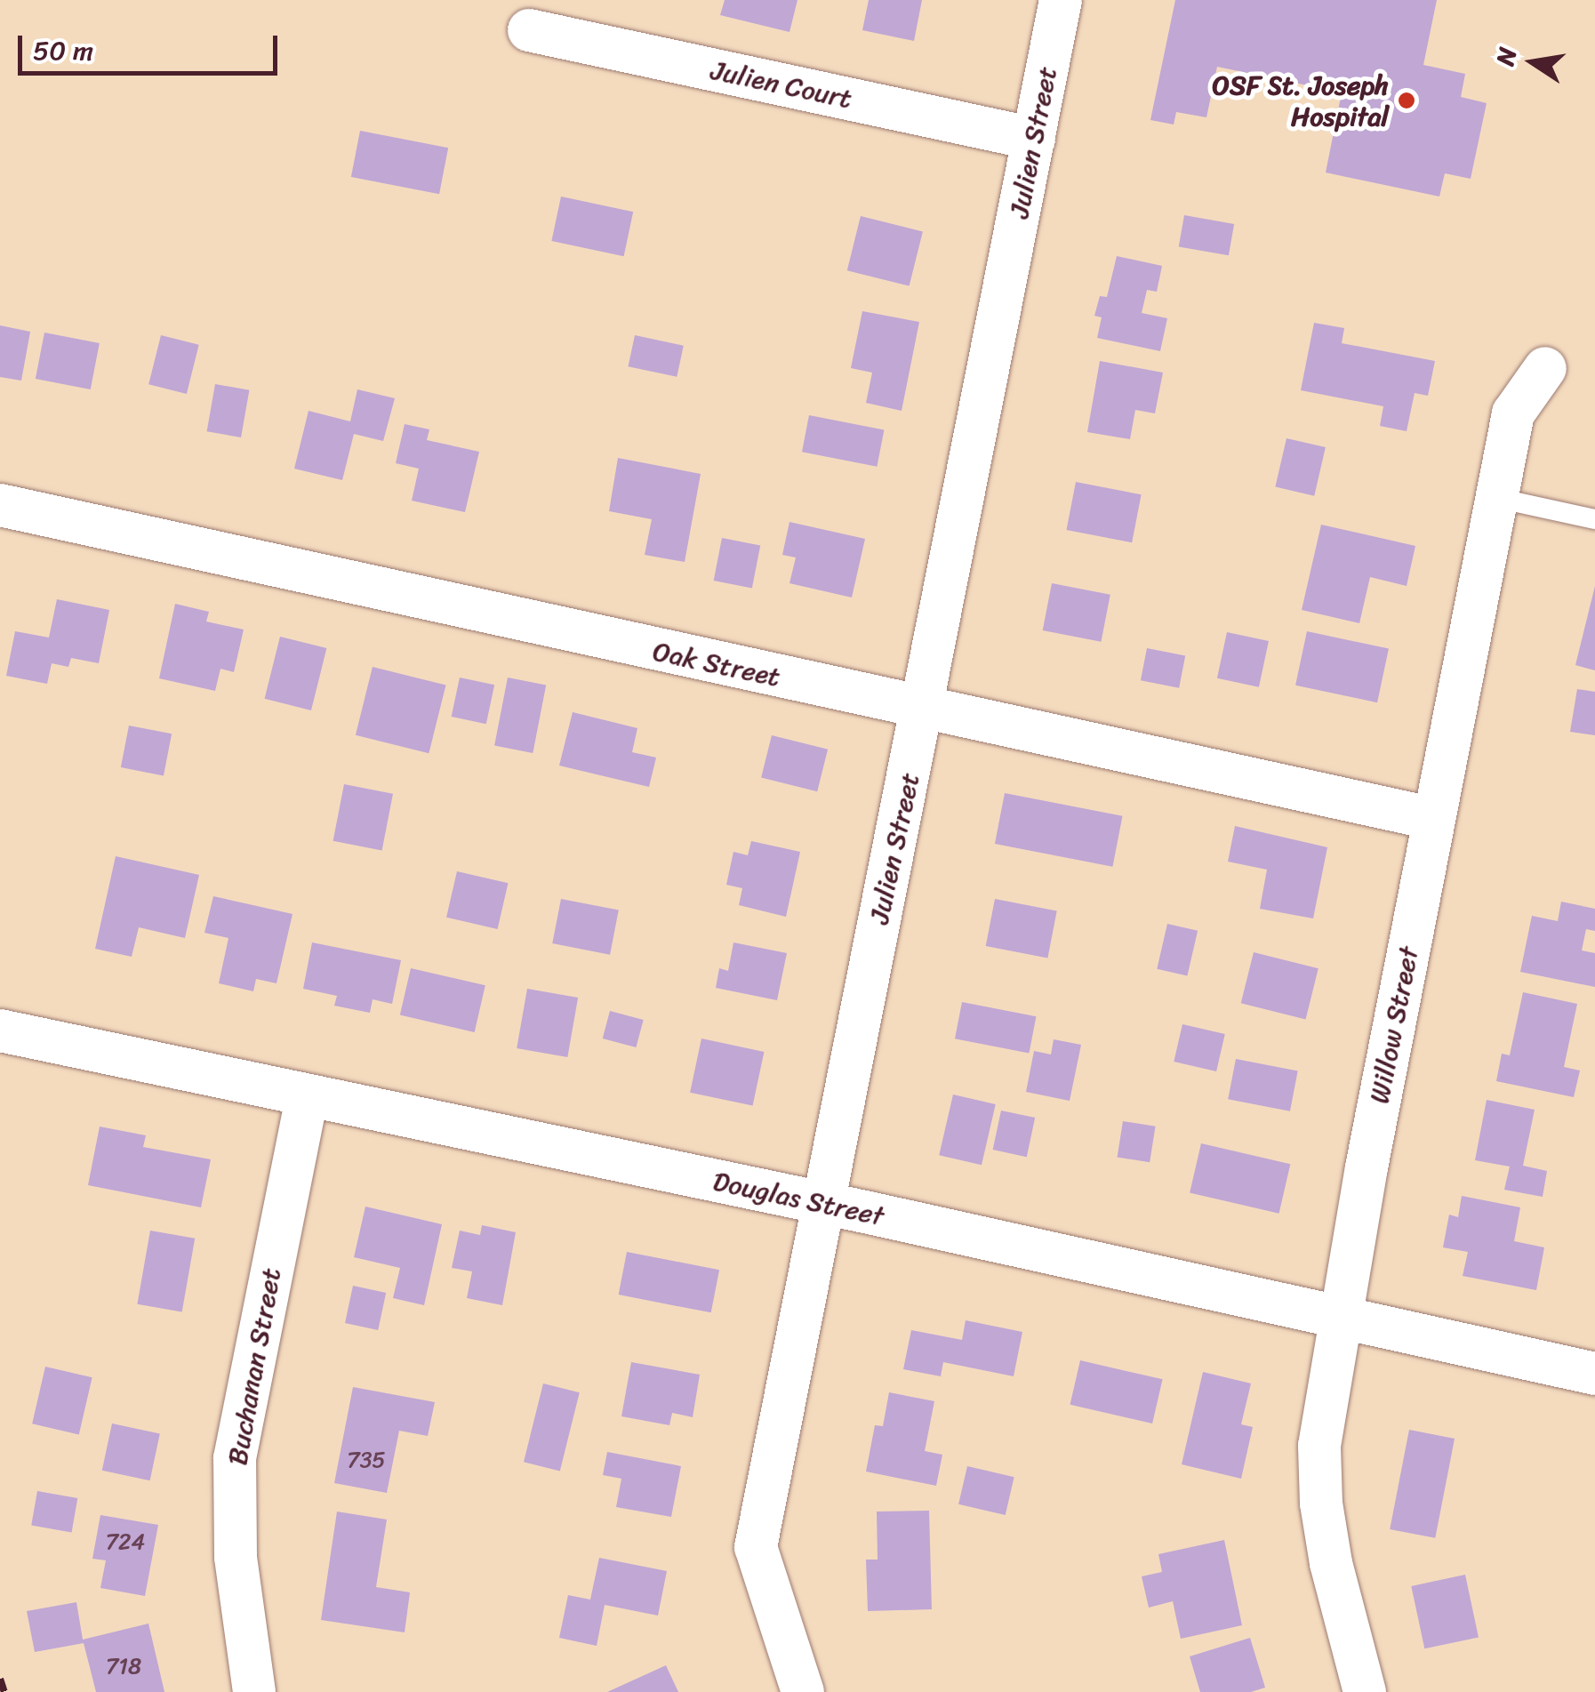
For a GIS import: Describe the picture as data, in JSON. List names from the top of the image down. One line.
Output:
{"streets":{"street":["Julien Court","Julien Street","Oak Street","Willow Street","Douglas Street","Buchanan Street"]},"crossings":[["Julien Court","Julien Street"],["Julien Street","Oak Street"],["Julien Street","Douglas Street"],["Oak Street","Willow Street"],["Willow Street","Douglas Street"],["Douglas Street","Buchanan Street"]],"places":["OSF St. Joseph Hospital"],"house_numbers":["735","724","718"],"scale_bar":"50 m","north":"left"}
